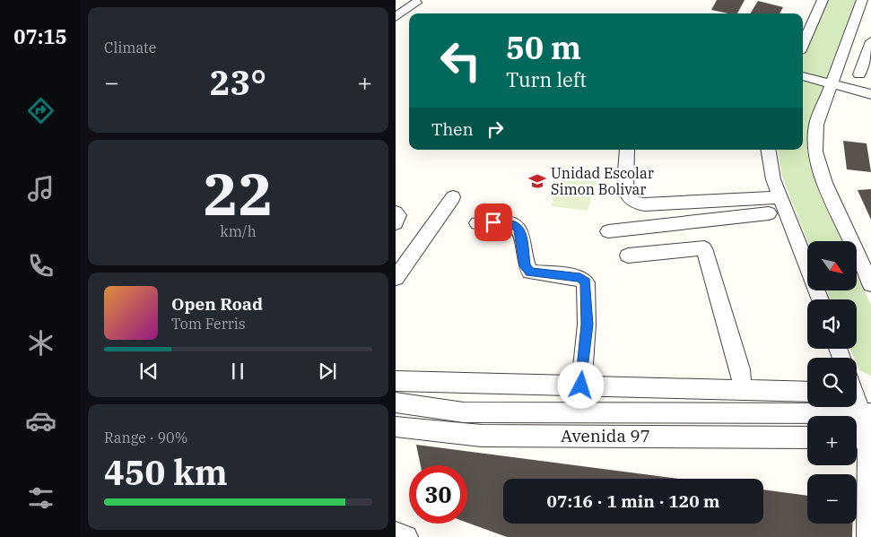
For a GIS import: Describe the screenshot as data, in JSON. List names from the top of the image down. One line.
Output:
{"streets":{"street":["Avenida 97"]},"places":{"school or university":["Unidad Escolar Simon Bolivar"]},"north":"bottom right","page":{"tabs":"07:15","tile":["Climate",["22","km/h"],["Range · 90%","450 km"]],"turn":["50 m","Turn left"],"heat":["−","23°","+"],"then":"Then","map_buttons":["+","−"],"song":["Open Road","Tom Ferris"],"limit":"30","trip":"07:16 · 1 min · 120 m"}}
